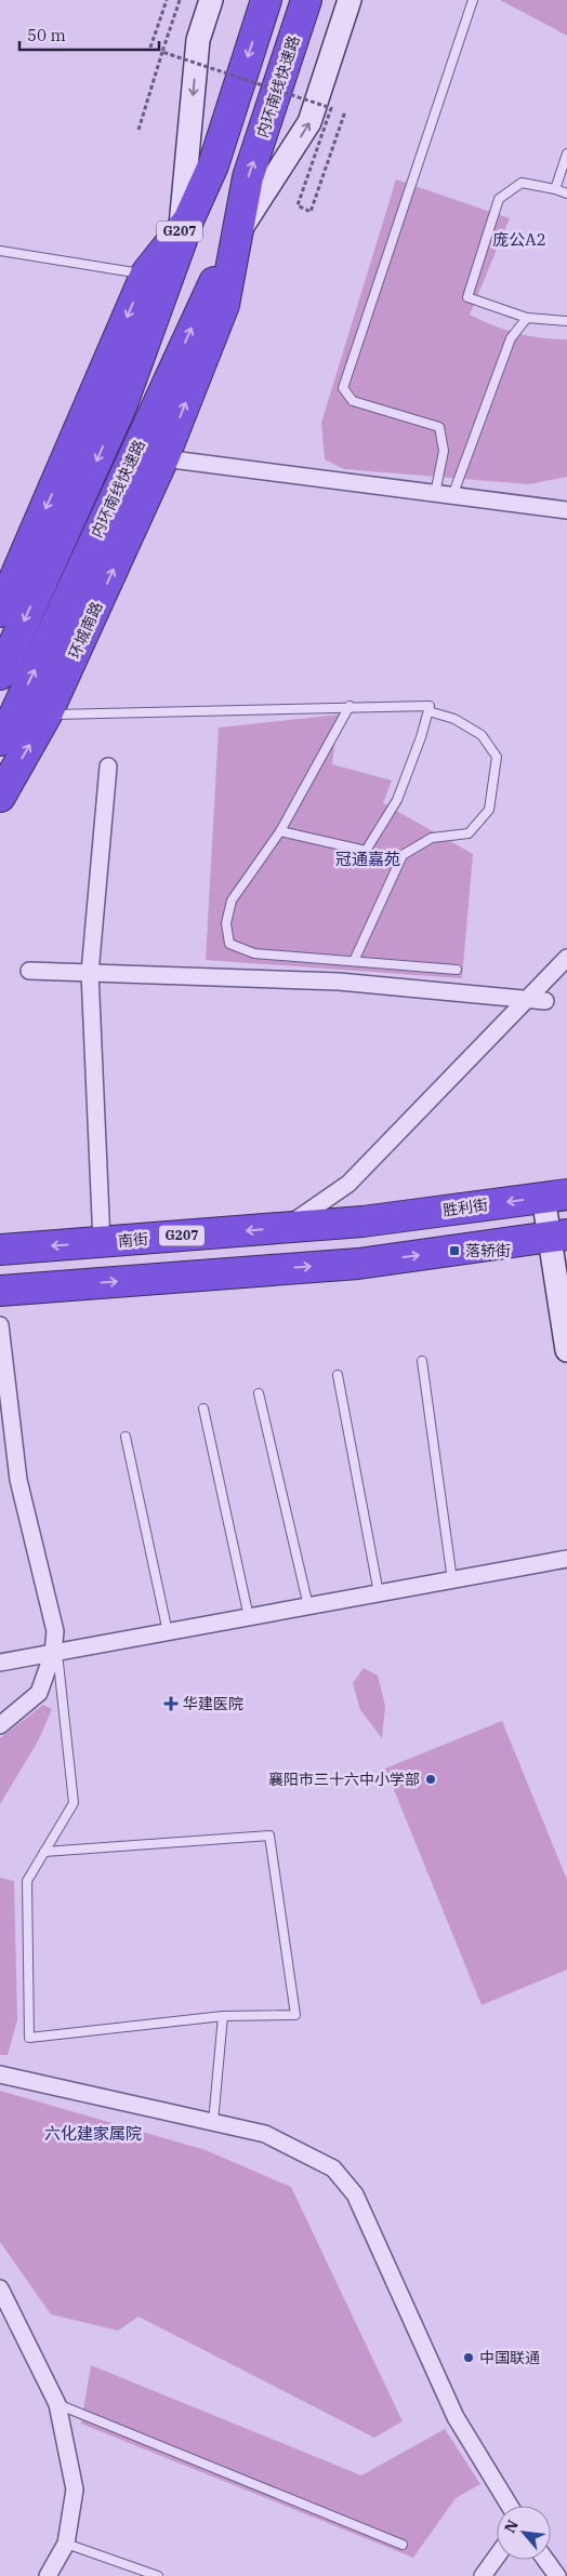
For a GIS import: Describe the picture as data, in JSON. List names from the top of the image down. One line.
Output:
{"streets":{"highway":["内环南线快速路","G207","环城南路","胜利街","南街"]},"crossings":[["内环南线快速路","环城南路"],["胜利街","南街"]],"one_way":["环城南路"],"districts":["庞公A2","冠通嘉苑","六化建家属院"],"places":{"transit":["落轿街"],"health":["华建医院"],"other":["襄阳市三十六中小学部","中国联通"]},"scale_bar":"50 m","north":"top left"}
